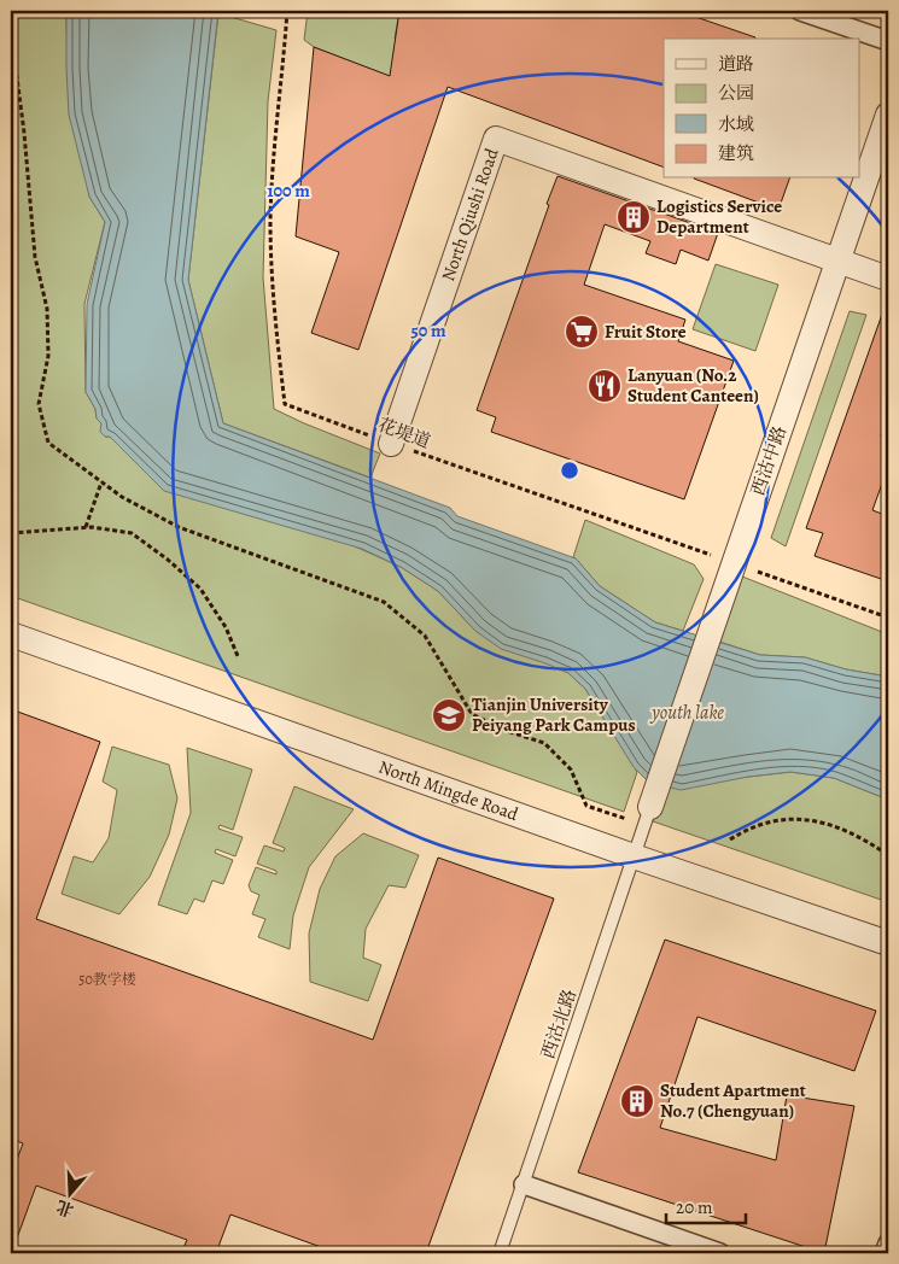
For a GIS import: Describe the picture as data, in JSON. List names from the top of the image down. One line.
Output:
{"streets":{"street":["North Qiushi Road","西沽中路","North Mingde Road"],"lane":["西沽北路"],"path":["花堤道"]},"crossings":[["North Qiushi Road","花堤道"],["North Qiushi Road","西沽中路"],["花堤道","西沽中路"],["西沽中路","西沽北路"],["North Mingde Road","西沽北路"]],"water":["youth lake"],"places":{"building":["Logistics Service Department","Student Apartment No.7 (Chengyuan)"],"supermarket":["Fruit Store"],"restaurant":["Lanyuan (No.2 Student Canteen)"],"school or university":["Tianjin University Peiyang Park Campus"]},"house_numbers":["50教学楼"],"legend":["道路","公园","水域","建筑"],"scale_bar":"20 m","north":"bottom","rings":["100 m","50 m"]}
